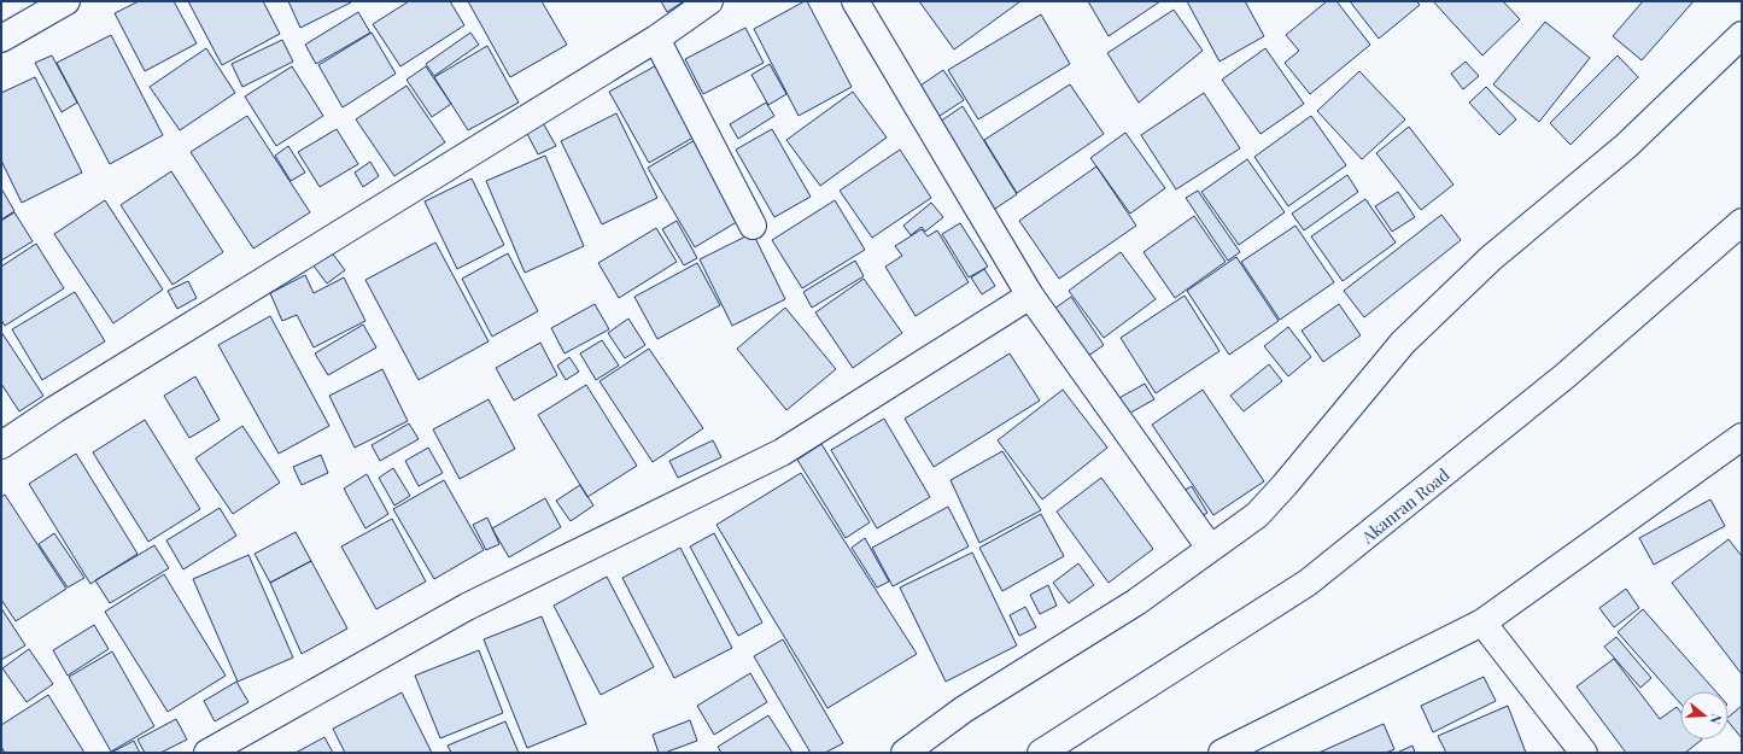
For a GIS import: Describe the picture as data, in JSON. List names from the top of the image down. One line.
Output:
{"streets":{"main road":["Akanran Road"]},"north":"right"}
